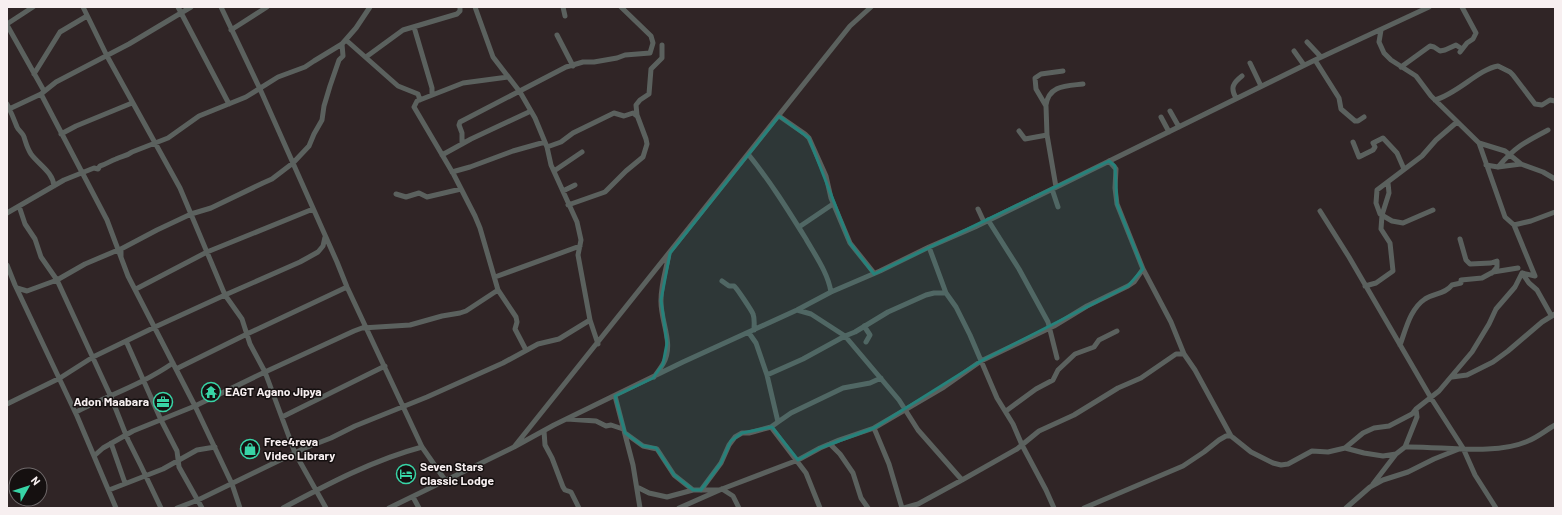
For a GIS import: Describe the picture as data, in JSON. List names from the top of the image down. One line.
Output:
{"places":{"temple":["EAGT Agano Jipya"],"office":["Adon Maabara"],"shop":["Free4reva Video Library"],"hotel":["Seven Stars Classic Lodge"]},"north":"top right"}
